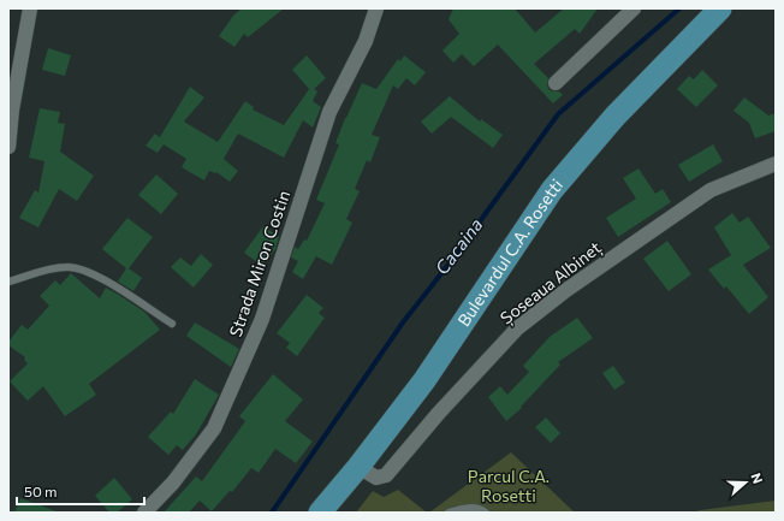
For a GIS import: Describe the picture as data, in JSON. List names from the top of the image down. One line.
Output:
{"streets":{"main road":["Bulevardul C.A. Rosetti"],"street":["Strada Miron Costin","Șoseaua Albineț"]},"crossings":[["Bulevardul C.A. Rosetti","Șoseaua Albineț"]],"water":["Cacaina"],"parks":["Parcul C.A. Rosetti"],"scale_bar":"50 m","north":"right"}
